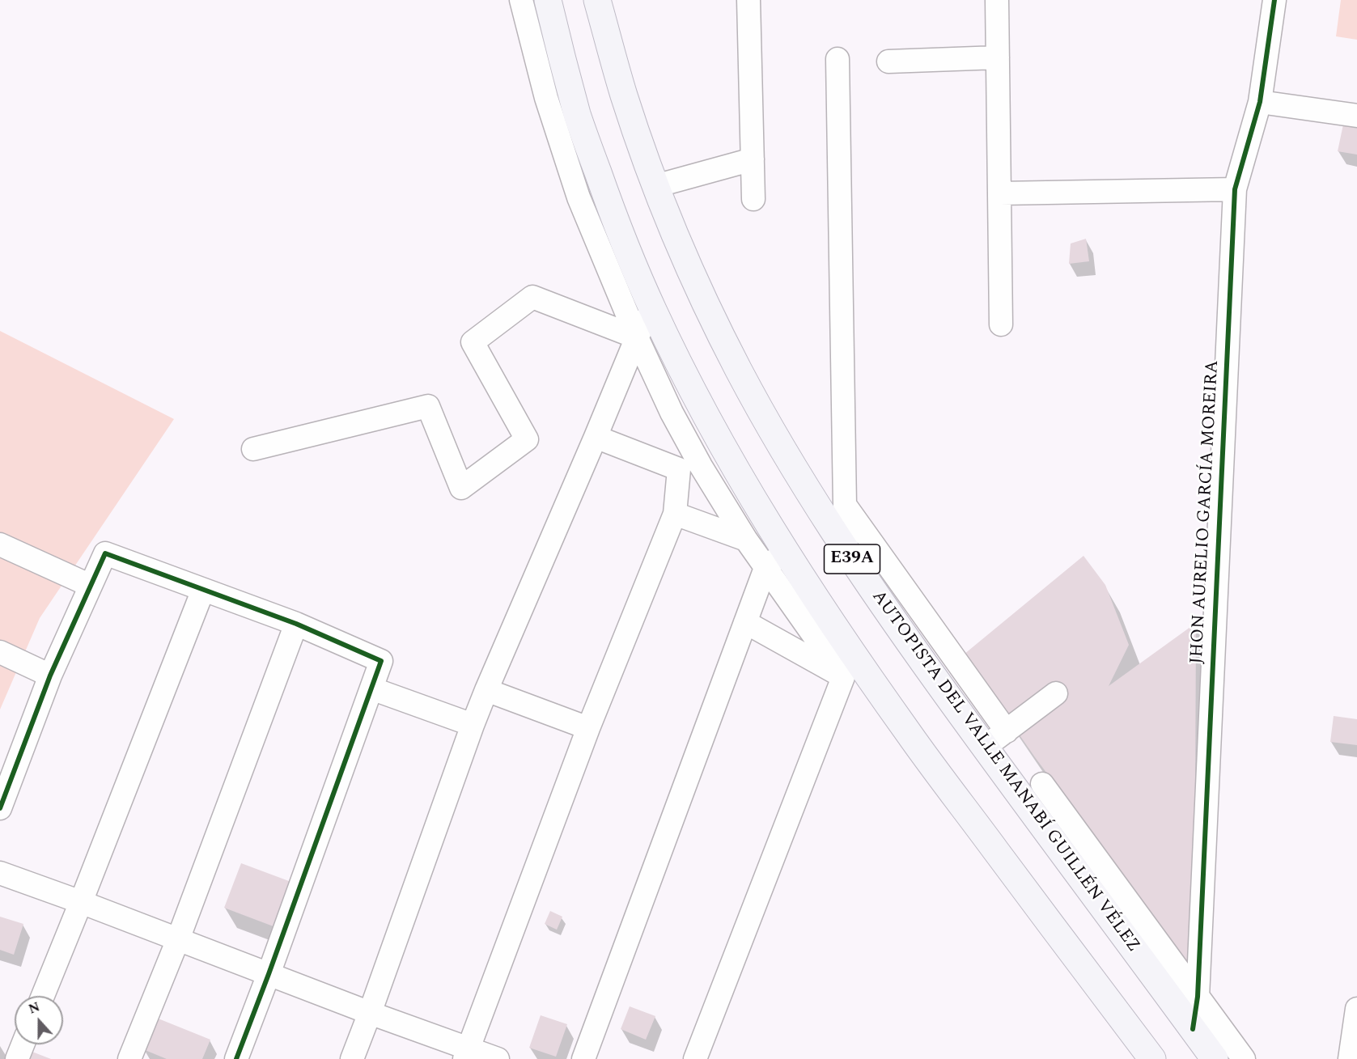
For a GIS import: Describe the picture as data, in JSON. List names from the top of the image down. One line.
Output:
{"streets":{"main road":["E39A","AUTOPISTA DEL VALLE MANABÍ GUILLÉN VÉLEZ"],"street":["JHON AURELIO GARCÍA MOREIRA"]},"crossings":[["JHON AURELIO GARCÍA MOREIRA","AUTOPISTA DEL VALLE MANABÍ GUILLÉN VÉLEZ"]],"north":"top"}
